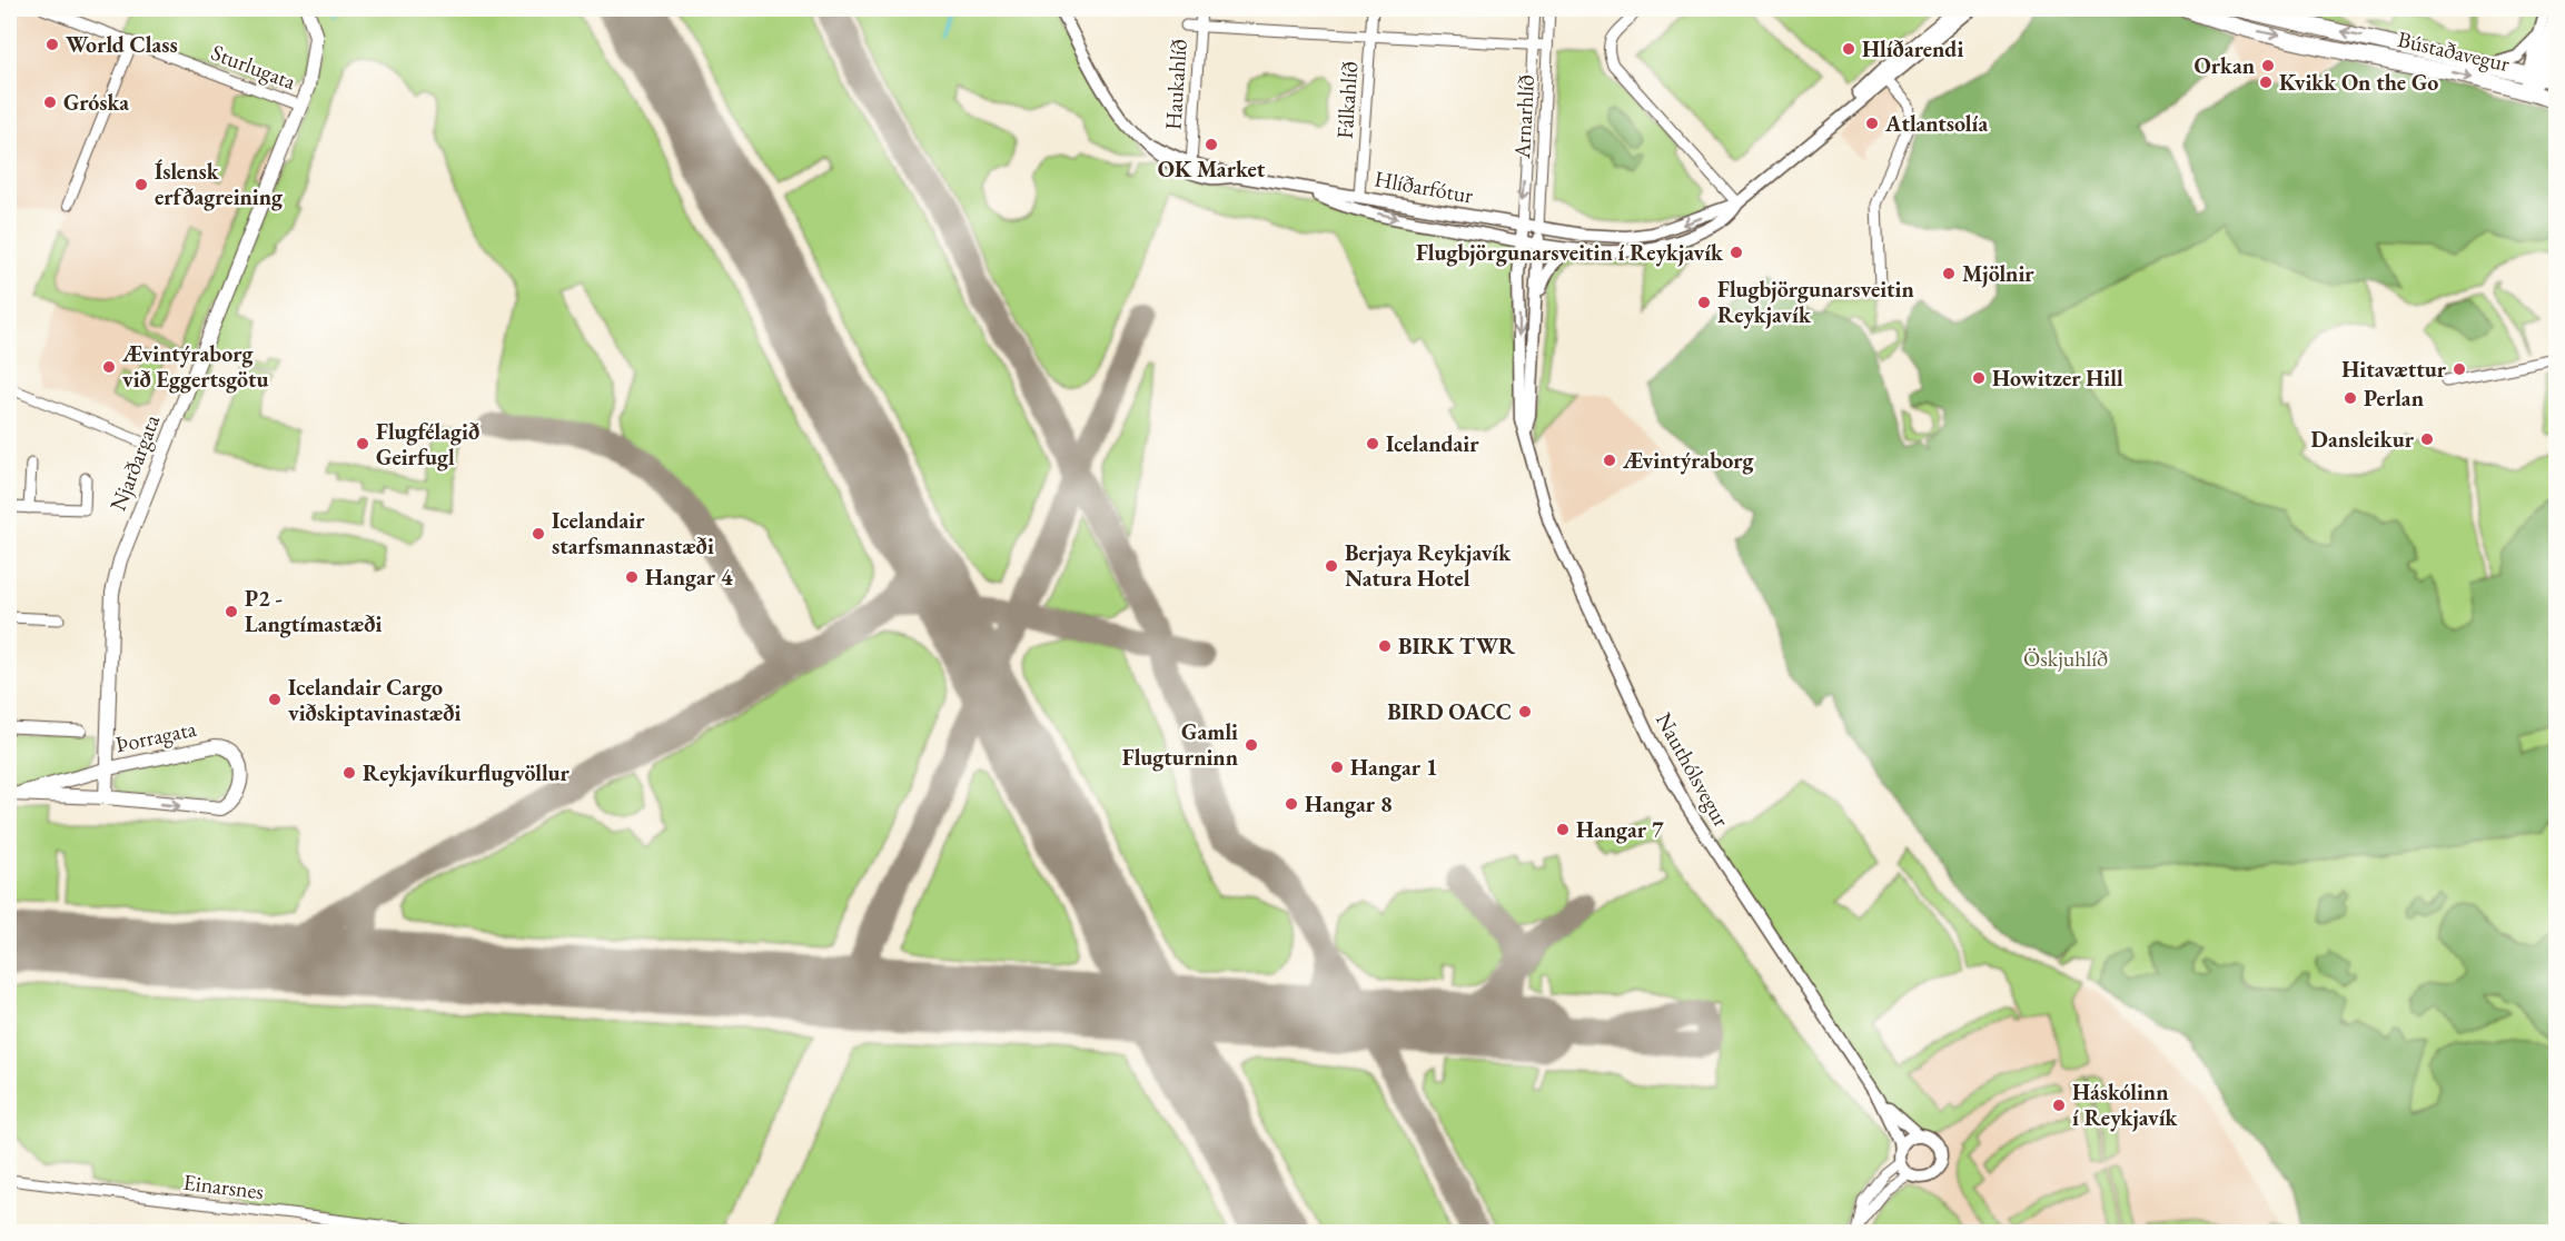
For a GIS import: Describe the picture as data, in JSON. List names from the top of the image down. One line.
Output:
{"streets":{"main road":["Bústaðavegur","Njarðargata","Þorragata"],"street":["Sturlugata","Haukahlíð","Fálkahlíð","Arnarhlíð","Hlíðarfótur","Nauthólsvegur","Einarsnes"]},"crossings":[["Sturlugata","Njarðargata"],["Haukahlíð","Hlíðarfótur"],["Fálkahlíð","Hlíðarfótur"],["Arnarhlíð","Hlíðarfótur"],["Arnarhlíð","Nauthólsvegur"],["Hlíðarfótur","Nauthólsvegur"],["Njarðargata","Þorragata"]],"parks":["Öskjuhlíð"],"places":["World Class","Hlíðarendi","Orkan","Kvikk On the Go","Gróska","Atlantsolía","OK Market","Íslensk erfðagreining","Flugbjörgunarsveitin í Reykjavík","Mjölnir","Flugbjörgunarsveitin Reykjavík","Ævintýraborg við Eggertsgötu","Hitavættur","Howitzer Hill","Perlan","Dansleikur","Flugfélagið Geirfugl","Icelandair","Ævintýraborg","Icelandair starfsmannastæði","Berjaya Reykjavík Natura Hotel","Hangar 4","P2 - Langtímastæði","BIRK TWR","Icelandair Cargo viðskiptavinastæði","BIRD OACC","Gamli Flugturninn","Hangar 1","Reykjavíkurflugvöllur","Hangar 8","Hangar 7","Háskólinn í Reykjavík"]}
